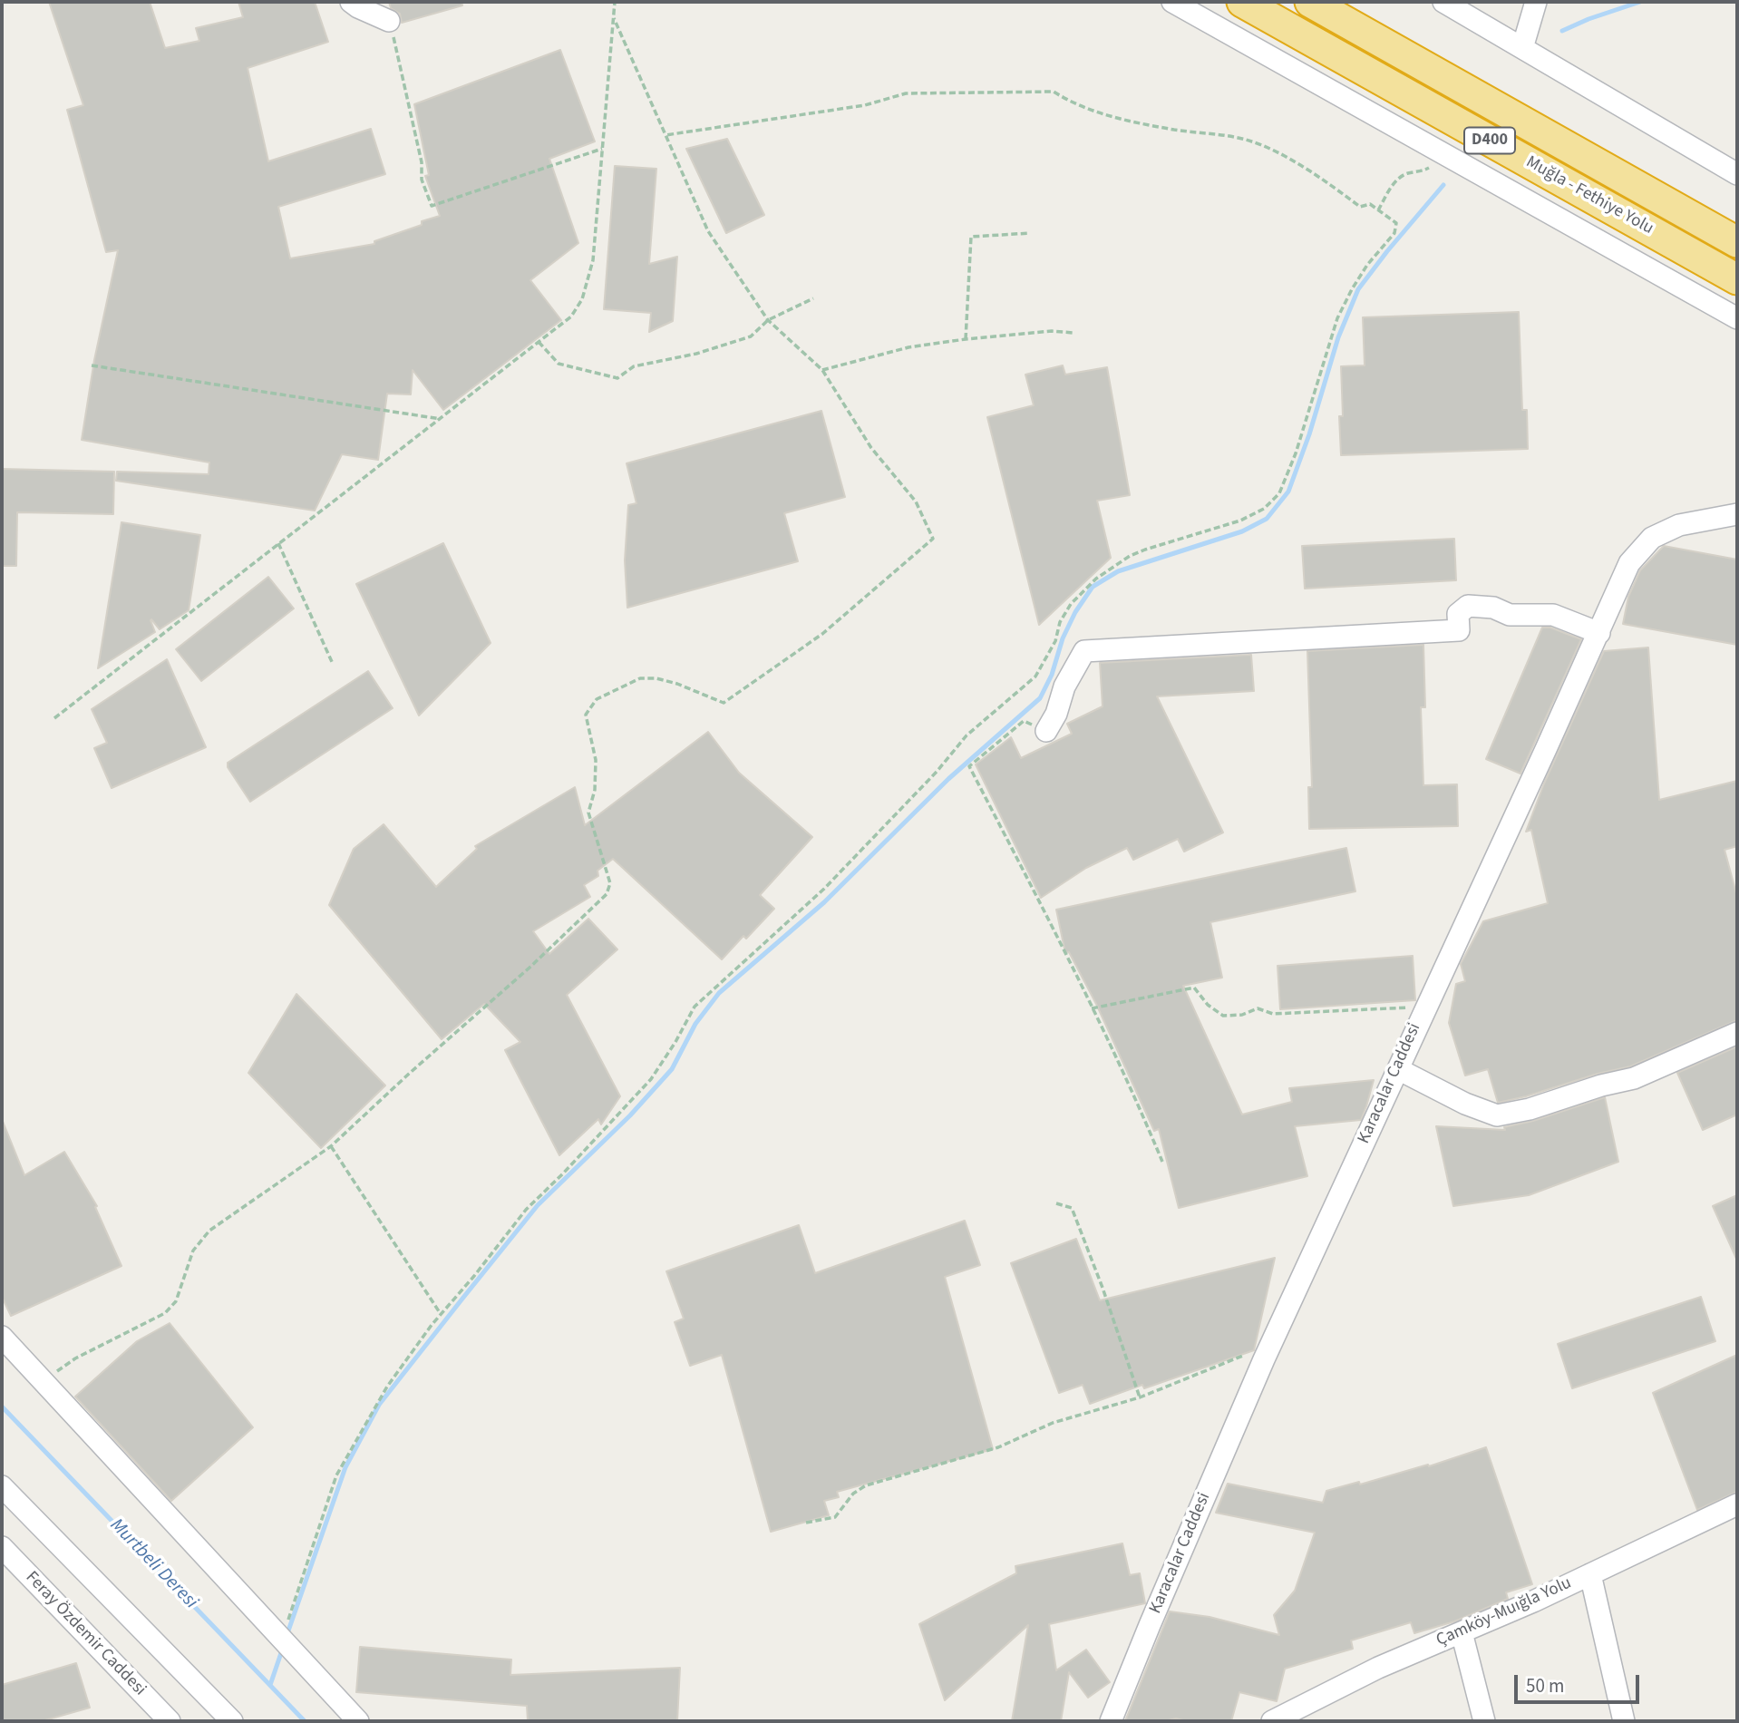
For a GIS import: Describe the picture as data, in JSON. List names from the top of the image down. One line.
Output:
{"streets":{"highway":["D400","Muğla - Fethiye Yolu"],"street":["Karacalar Caddesi","Çamköy-Muığla Yolu","Feray Özdemir Caddesi"]},"water":["Murtbeli Deresi"],"scale_bar":"50 m"}
